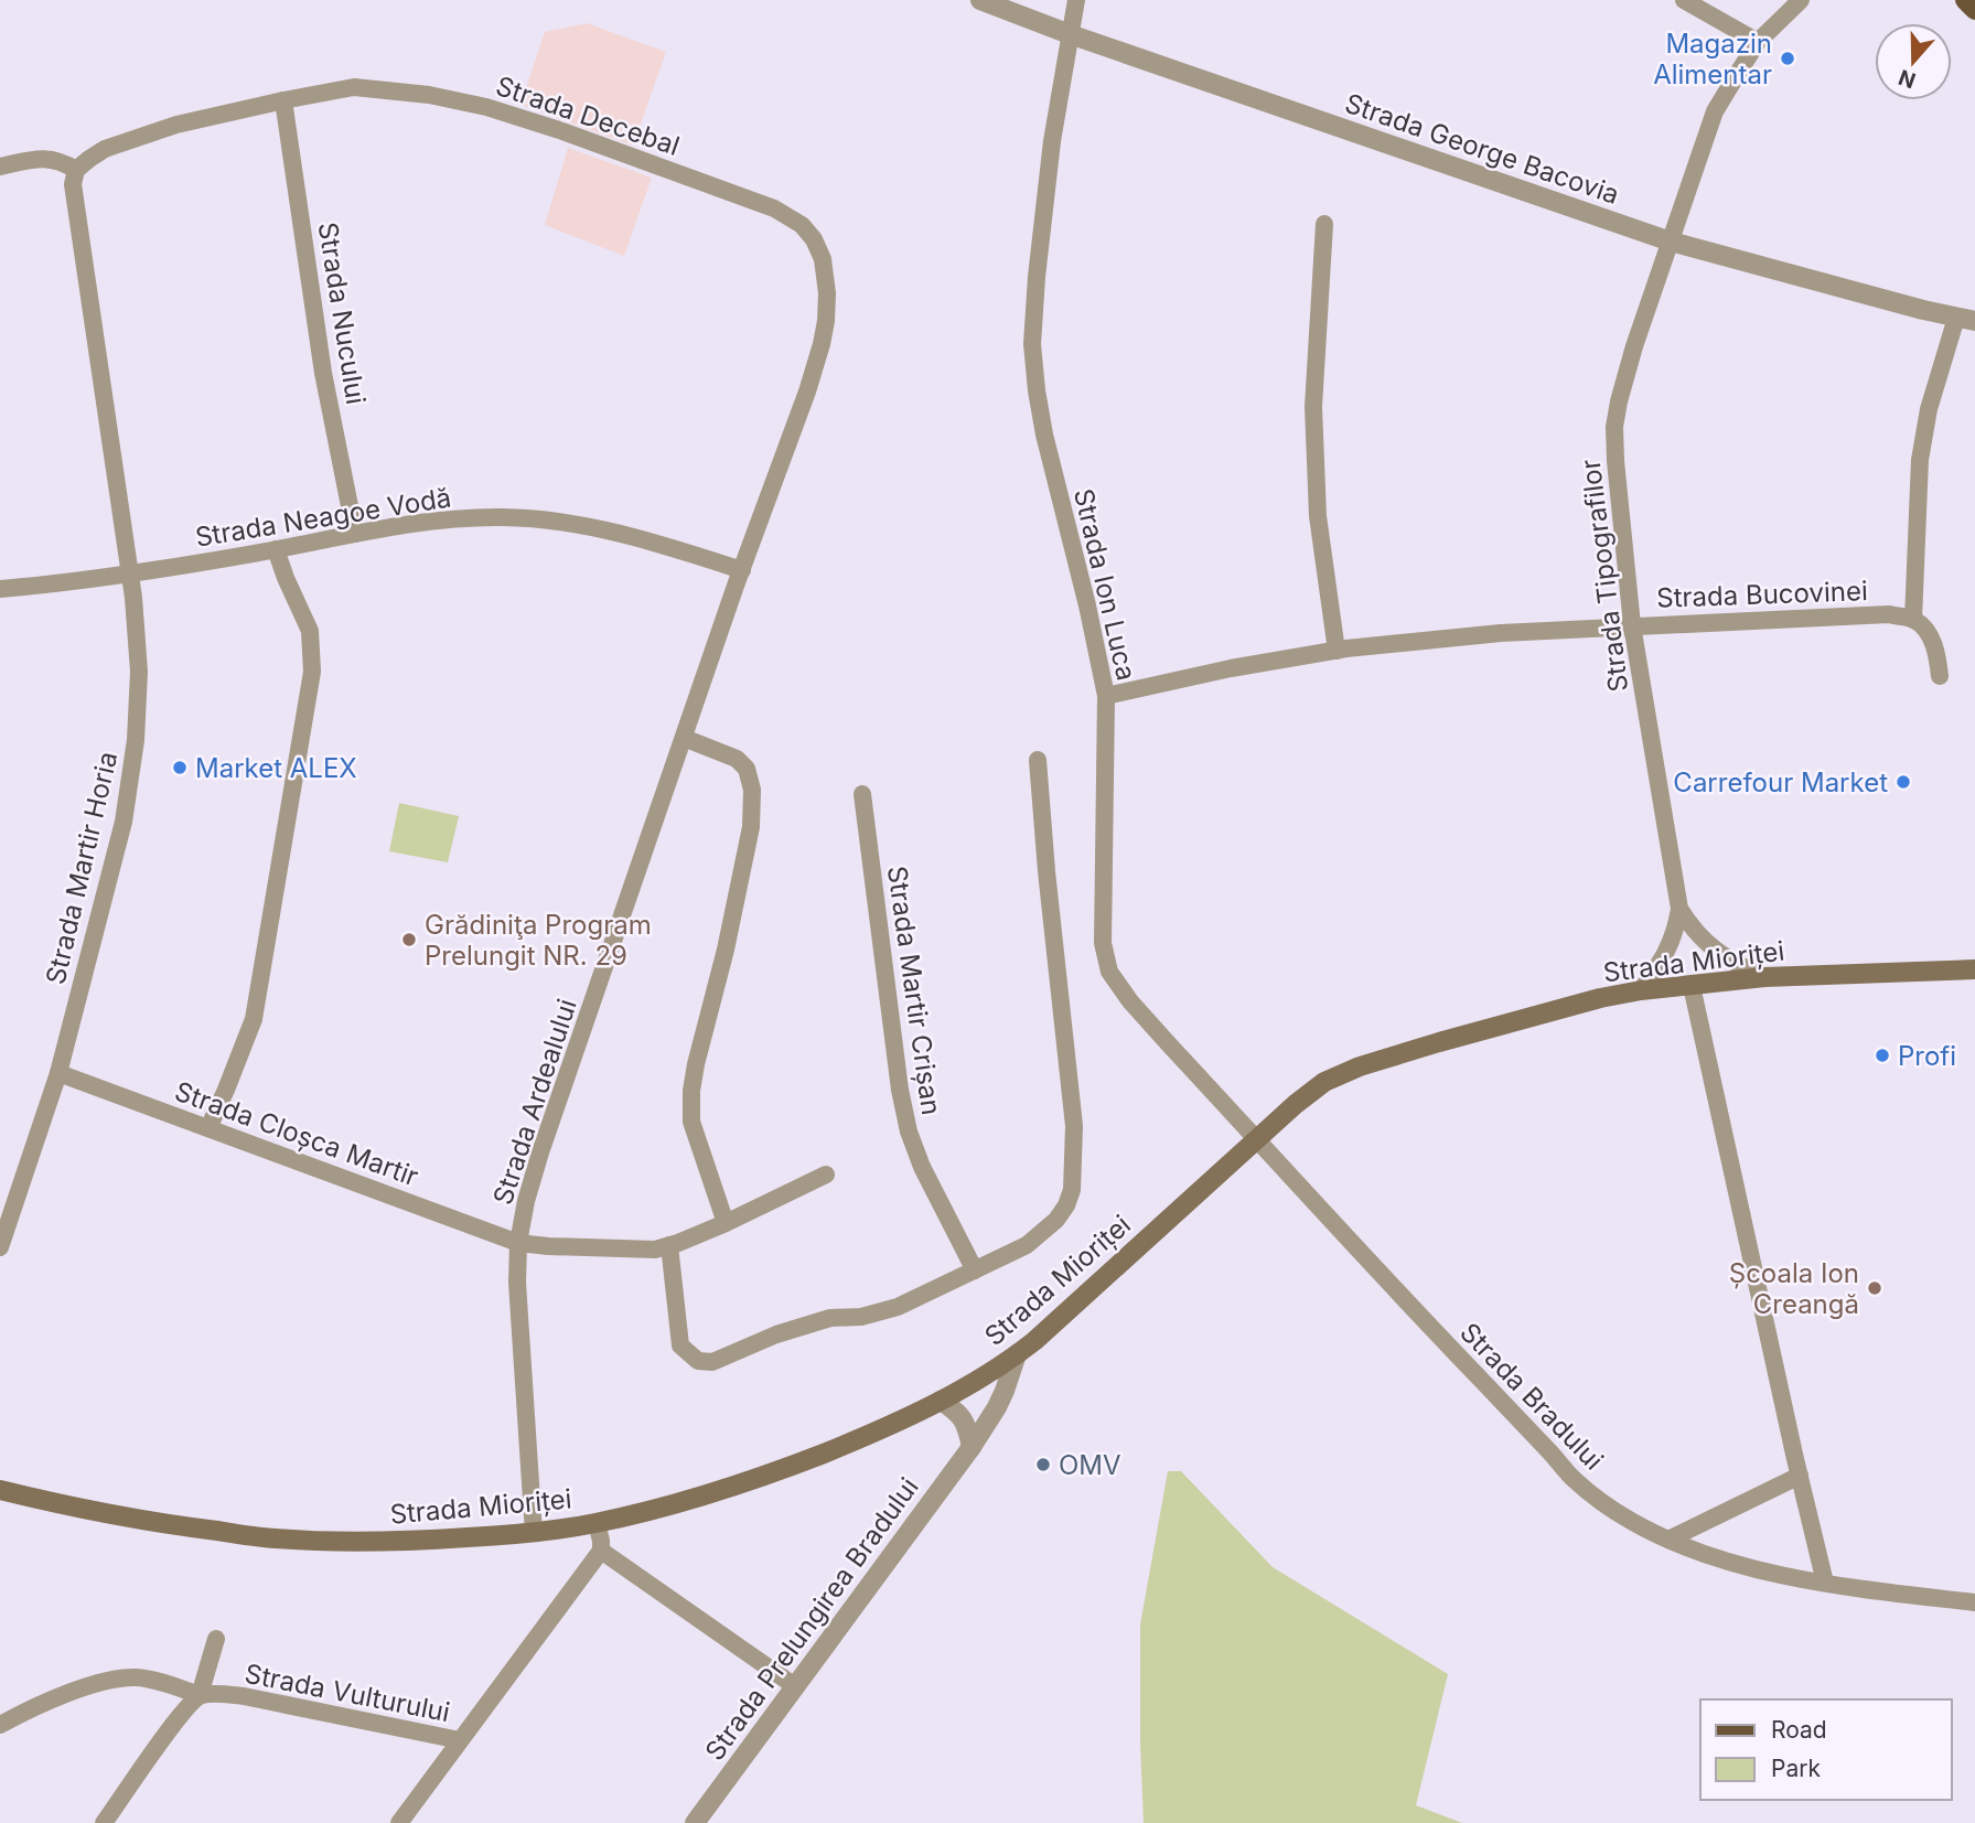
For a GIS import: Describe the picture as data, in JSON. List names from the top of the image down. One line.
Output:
{"streets":{"main road":["Strada Mioriței"],"street":["Strada Decebal","Strada George Bacovia","Strada Nucului","Strada Neagoe Vodă","Strada Tipografilor","Strada Ion Luca","Strada Bucovinei","Strada Martir Horia","Strada Martir Crișan","Strada Ardealului","Strada Cloșca Martir","Strada Bradului","Strada Prelungirea Bradului","Strada Vulturului"]},"crossings":[["Strada Decebal","Strada Nucului"],["Strada Decebal","Strada Neagoe Vodă"],["Strada Decebal","Strada Martir Horia"],["Strada Decebal","Strada Ardealului"],["Strada George Bacovia","Strada Tipografilor"],["Strada George Bacovia","Strada Ion Luca"],["Strada Nucului","Strada Neagoe Vodă"],["Strada Neagoe Vodă","Strada Martir Horia"],["Strada Neagoe Vodă","Strada Ardealului"],["Strada Tipografilor","Strada Bucovinei"],["Strada Tipografilor","Strada Mioriței"],["Strada Ion Luca","Strada Bucovinei"],["Strada Ion Luca","Strada Mioriței"],["Strada Ion Luca","Strada Bradului"],["Strada Martir Horia","Strada Cloșca Martir"],["Strada Mioriței","Strada Ardealului"],["Strada Mioriței","Strada Bradului"],["Strada Mioriței","Strada Prelungirea Bradului"],["Strada Ardealului","Strada Cloșca Martir"]],"places":["Magazin Alimentar","Market ALEX","Carrefour Market","Grădiniţa Program Prelungit NR. 29","Profi","Școala Ion Creangă","OMV"],"legend":["Road","Park"],"north":"bottom"}
